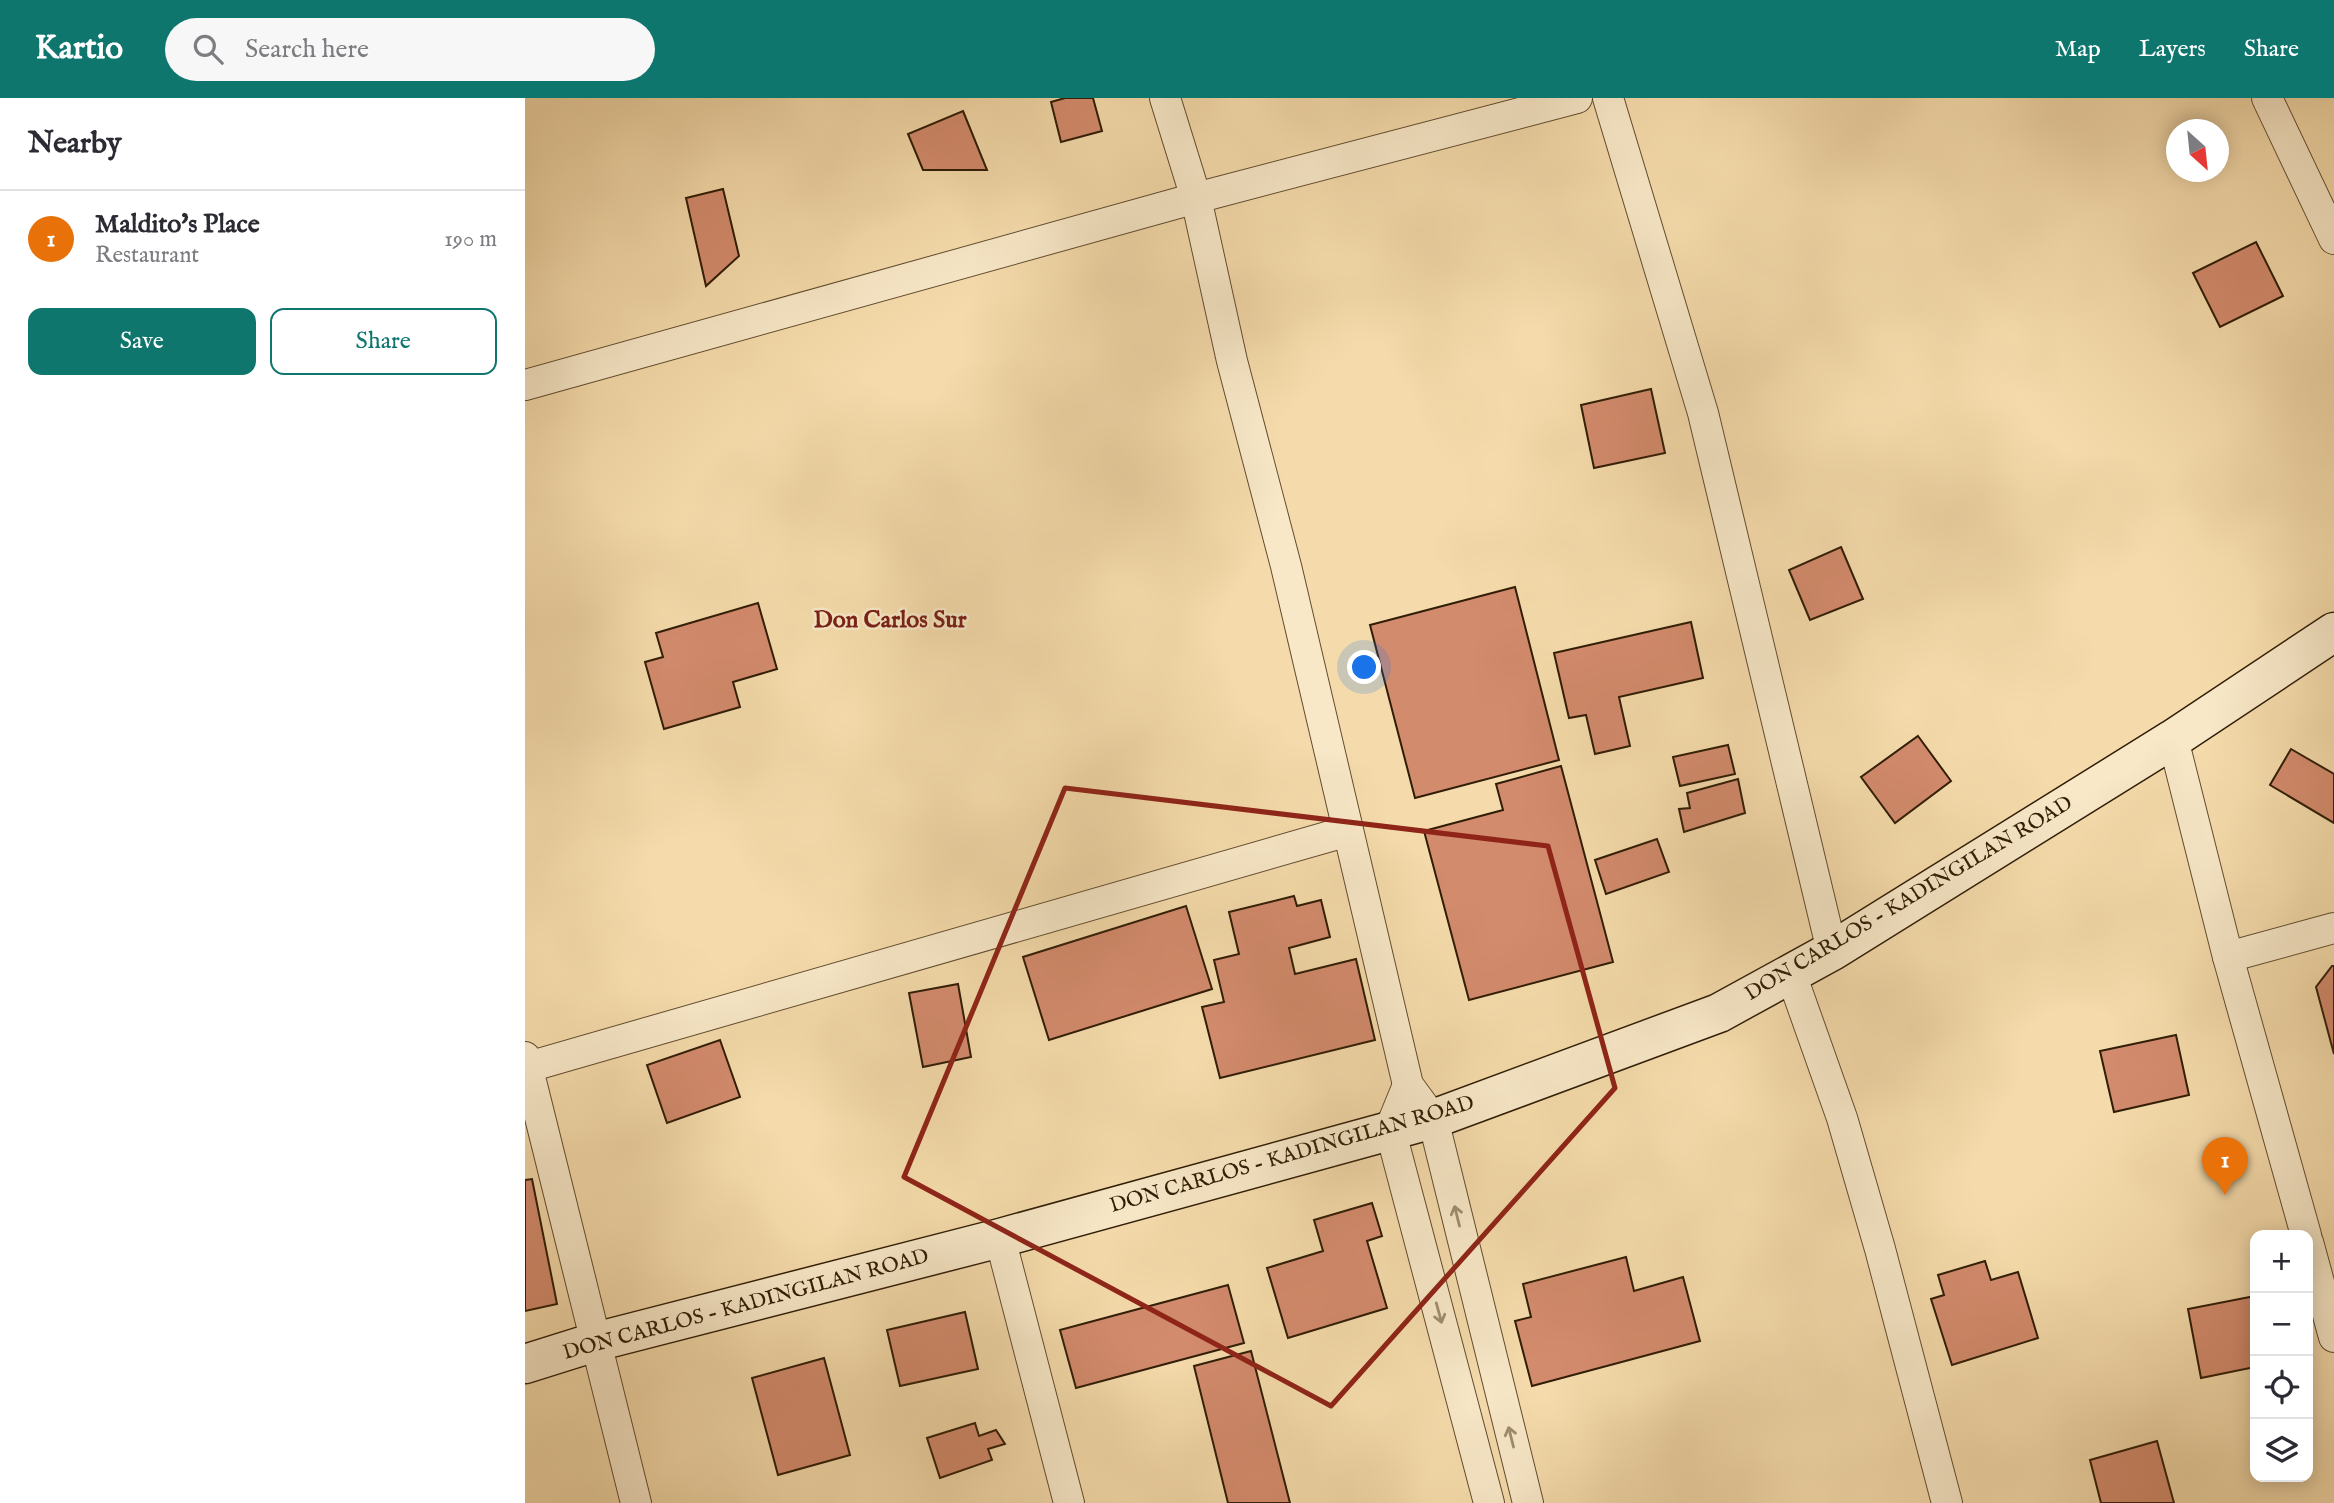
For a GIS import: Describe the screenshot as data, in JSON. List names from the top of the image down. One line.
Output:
{"streets":{"main road":["DON CARLOS - KADINGILAN ROAD"]},"districts":["Don Carlos Sur"],"north":"bottom right","page":{"header":"Kartio","search":"Search here","nav":["Map","Layers","Share"],"heading":"Nearby","list":[{"mark":"1","name":"Maldito's Place","note":"Restaurant","value":"190 m"}],"buttons":["Save","Share"],"pins":"1","map_buttons":["+","−"]}}
